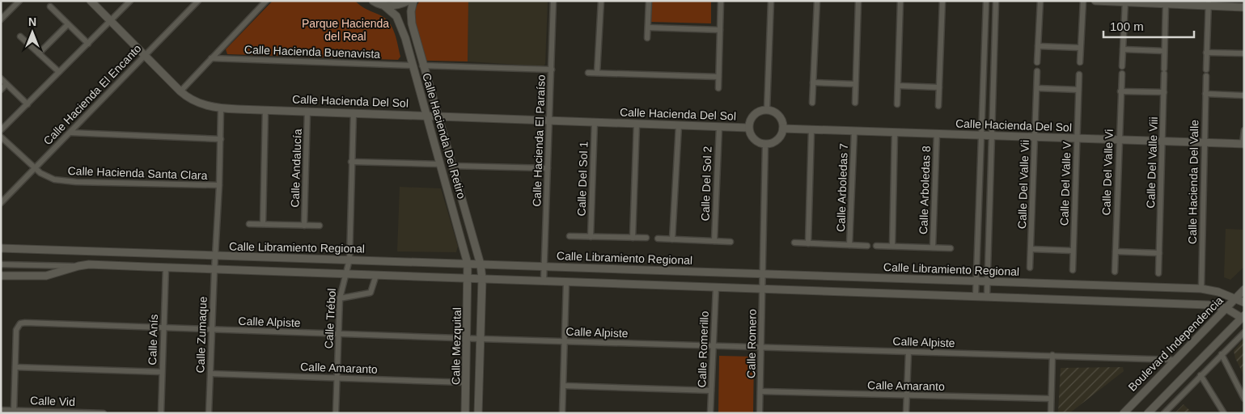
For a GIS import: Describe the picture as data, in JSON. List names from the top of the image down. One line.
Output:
{"streets":{"street":["Calle Hacienda Buenavista","Calle Hacienda El Encanto","Calle Hacienda Del Sol","Calle Hacienda Del Retiro","Calle Hacienda El Paraíso","Calle Del Valle Viii","Calle Andalucía","Calle Del Valle Vi","Calle Hacienda Santa Clara","Calle Del Sol 1","Calle Hacienda Del Valle","Calle Del Sol 2","Calle Del Valle V","Calle Del Valle Vii","Calle Arboledas 7","Calle Arboledas 8","Calle Libramiento Regional","Calle Trébol","Calle Alpiste","Calle Zumaque","Calle Anís","Calle Romero","Boulevard Independencia","Calle Mezquital","Calle Romerillo","Calle Amaranto","Calle Vid"]},"crossings":[["Calle Hacienda Buenavista","Calle Hacienda Del Retiro"],["Calle Hacienda El Encanto","Calle Hacienda Del Sol"],["Calle Hacienda El Encanto","Calle Hacienda Santa Clara"],["Calle Hacienda Del Sol","Calle Hacienda Del Retiro"],["Calle Hacienda Del Sol","Calle Hacienda El Paraíso"],["Calle Hacienda Del Sol","Calle Del Valle Viii"],["Calle Hacienda Del Sol","Calle Andalucía"],["Calle Hacienda Del Sol","Calle Del Valle Vi"],["Calle Hacienda Del Sol","Calle Del Sol 1"],["Calle Hacienda Del Sol","Calle Hacienda Del Valle"],["Calle Hacienda Del Sol","Calle Del Sol 2"],["Calle Hacienda Del Sol","Calle Del Valle V"],["Calle Hacienda Del Sol","Calle Del Valle Vii"],["Calle Hacienda Del Sol","Calle Arboledas 7"],["Calle Hacienda Del Sol","Calle Arboledas 8"],["Calle Hacienda Del Sol","Calle Trébol"],["Calle Hacienda Del Sol","Calle Zumaque"],["Calle Hacienda Del Sol","Calle Romero"],["Calle Hacienda Del Retiro","Calle Libramiento Regional"],["Calle Hacienda Del Retiro","Calle Mezquital"],["Calle Hacienda El Paraíso","Calle Libramiento Regional"],["Calle Hacienda Santa Clara","Calle Zumaque"],["Calle Hacienda Del Valle","Calle Libramiento Regional"],["Calle Libramiento Regional","Calle Trébol"],["Calle Libramiento Regional","Calle Zumaque"],["Calle Libramiento Regional","Calle Romero"],["Calle Libramiento Regional","Boulevard Independencia"],["Calle Trébol","Calle Alpiste"],["Calle Trébol","Calle Amaranto"],["Calle Alpiste","Calle Zumaque"],["Calle Alpiste","Calle Anís"],["Calle Alpiste","Calle Romero"],["Calle Alpiste","Boulevard Independencia"],["Calle Alpiste","Calle Mezquital"],["Calle Alpiste","Calle Romerillo"],["Calle Zumaque","Calle Amaranto"],["Calle Romero","Calle Amaranto"],["Calle Mezquital","Calle Amaranto"]],"parks":["Parque Hacienda del Real"],"scale_bar":"100 m","north":"top"}
